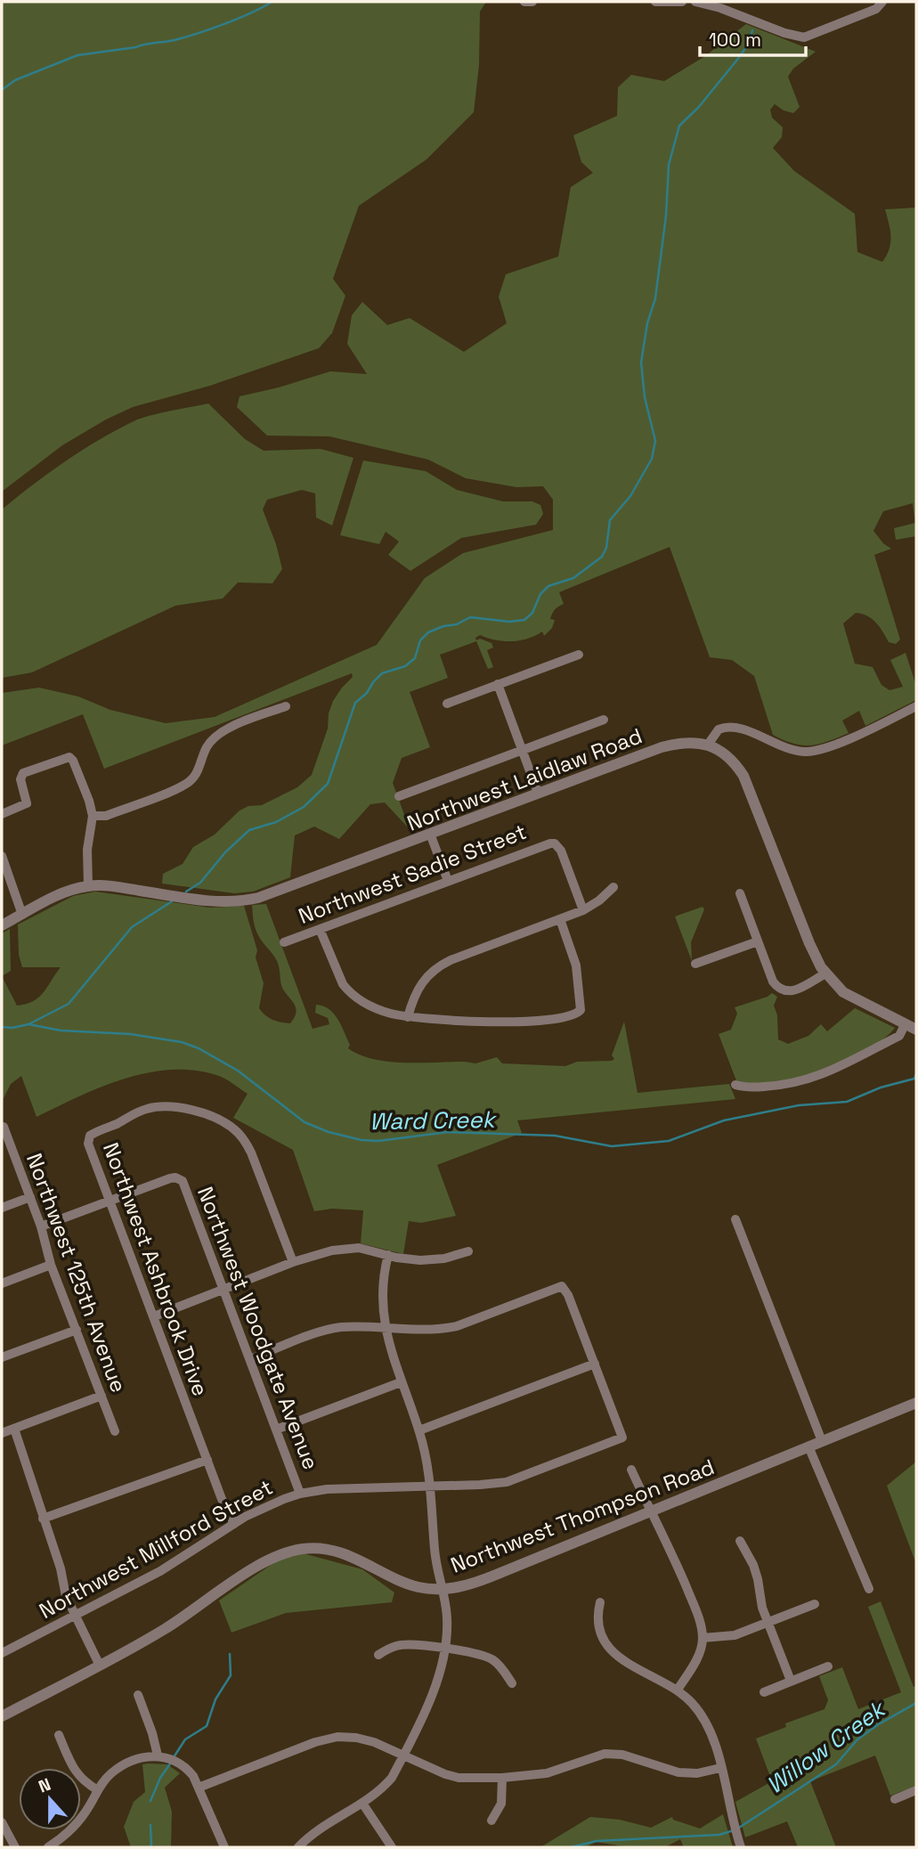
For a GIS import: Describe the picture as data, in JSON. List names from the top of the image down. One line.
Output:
{"streets":{"street":["Northwest Laidlaw Road","Northwest Sadie Street","Northwest Ashbrook Drive","Northwest 125th Avenue","Northwest Woodgate Avenue","Northwest Thompson Road","Northwest Millford Street"]},"crossings":[["Northwest Ashbrook Drive","Northwest Woodgate Avenue"],["Northwest Ashbrook Drive","Northwest Millford Street"],["Northwest Woodgate Avenue","Northwest Millford Street"]],"water":["Ward Creek","Willow Creek"],"scale_bar":"100 m","north":"top"}
